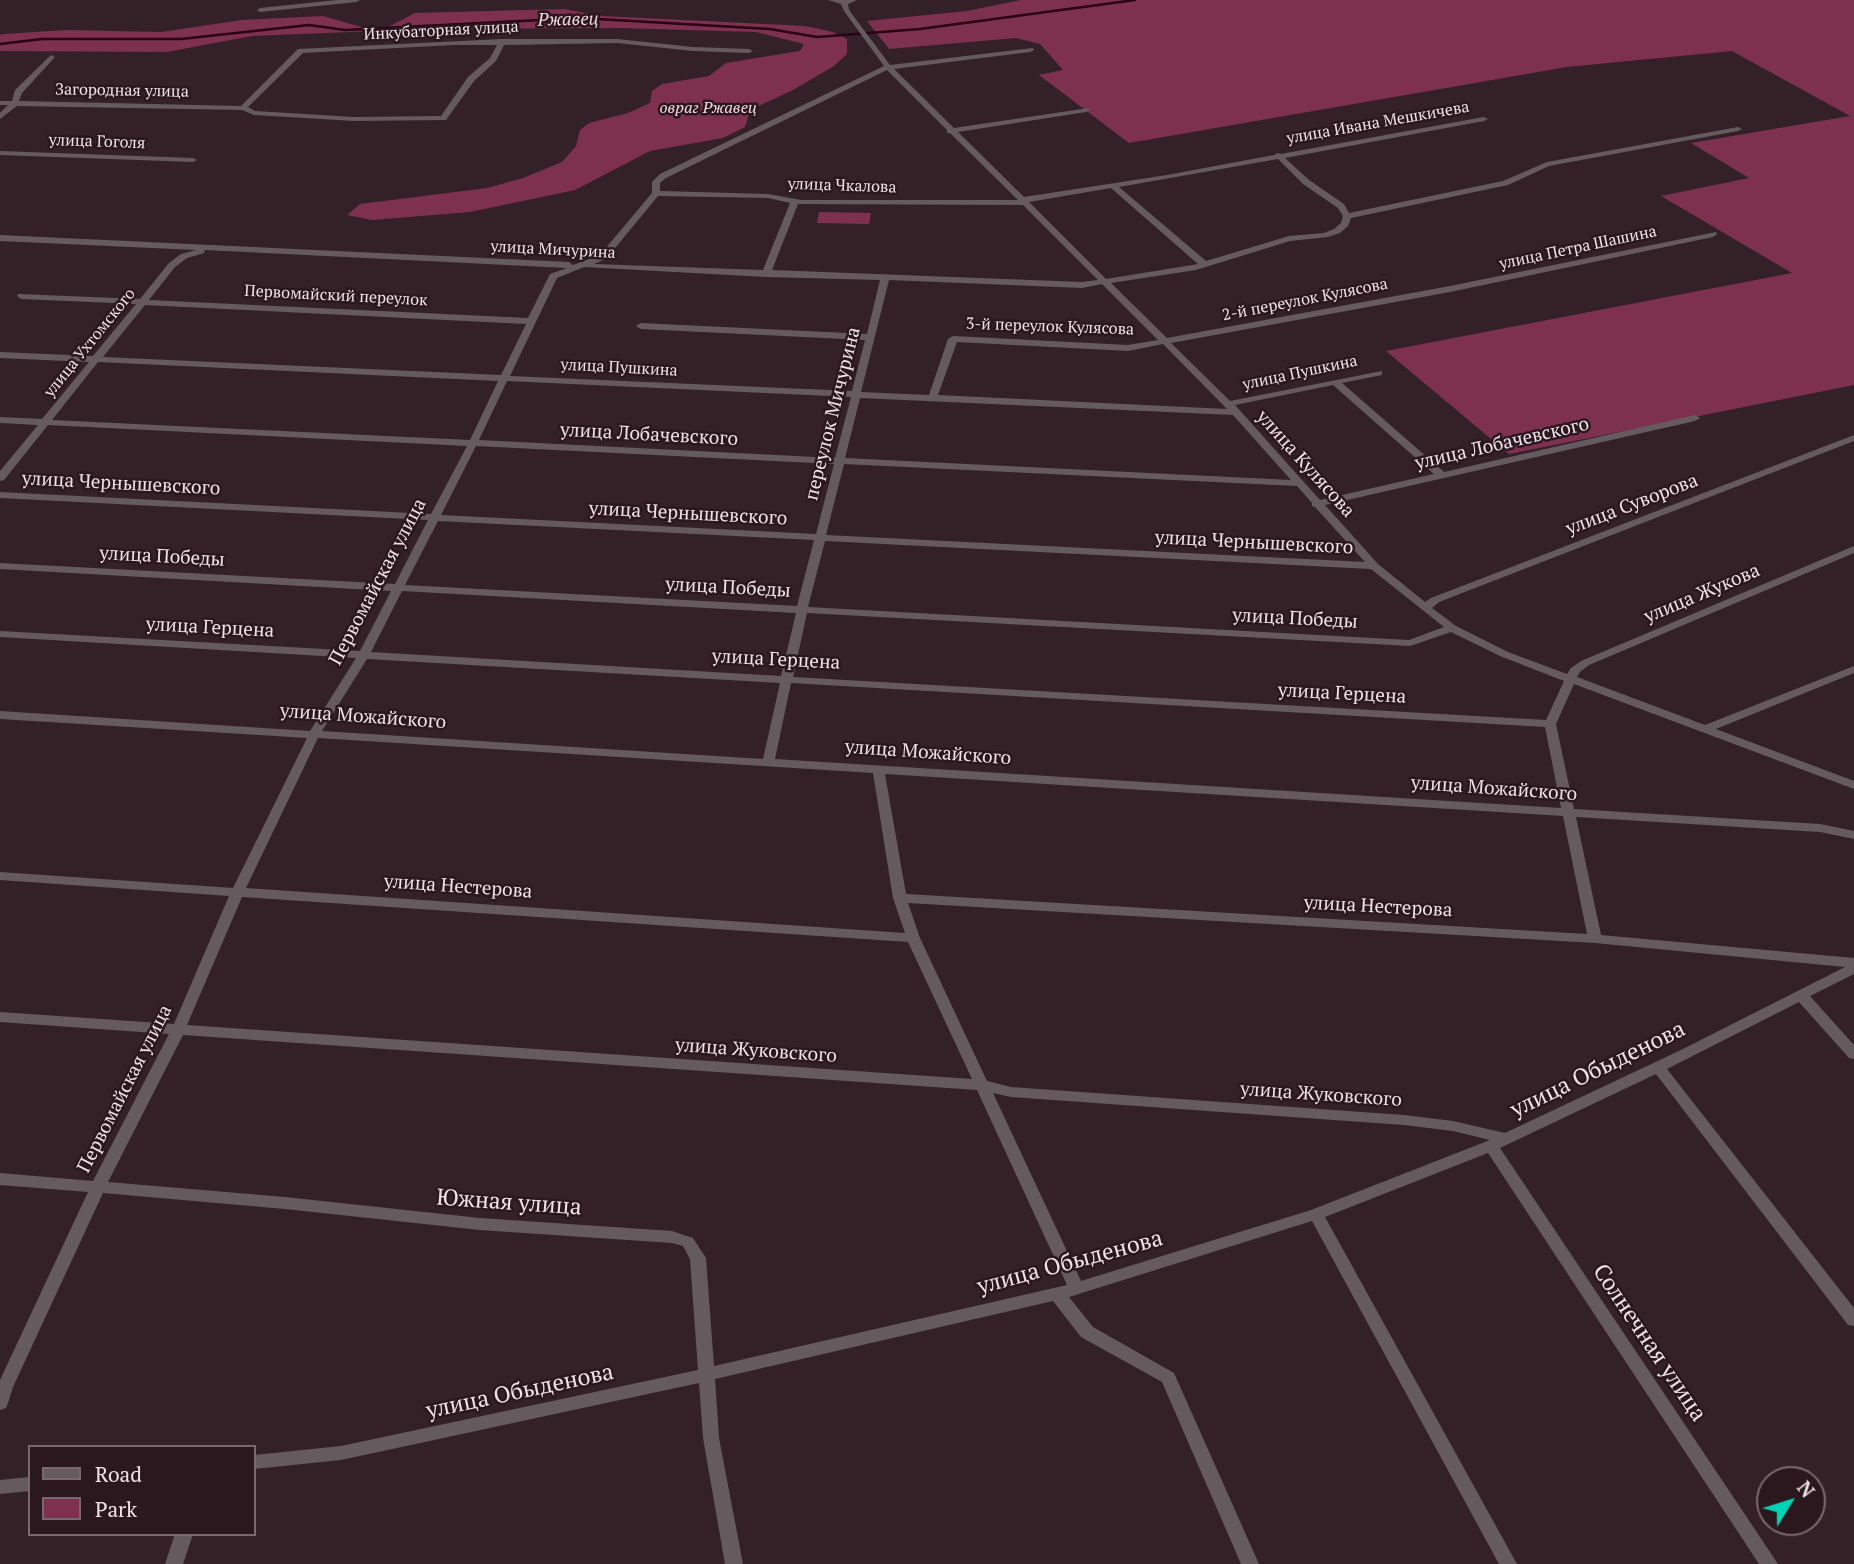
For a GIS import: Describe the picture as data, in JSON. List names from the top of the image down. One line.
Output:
{"streets":{"street":["Инкубаторная улица","Загородная улица","улица Ивана Мешкичева","улица Гоголя","улица Чкалова","улица Петра Шашина","улица Мичурина","Первомайский переулок","2-й переулок Кулясова","3-й переулок Кулясова","улица Ухтомского","улица Пушкина","переулок Мичурина","улица Лобачевского","улица Кулясова","улица Чернышевского","улица Суворова","улица Победы","Первомайская улица","улица Жукова","улица Герцена","улица Можайского","улица Нестерова","улица Жуковского","улица Обыденова","Южная улица","Солнечная улица"]},"crossings":[["Инкубаторная улица","Загородная улица"],["улица Ивана Мешкичева","улица Чкалова"],["улица Чкалова","улица Кулясова"],["улица Чкалова","Первомайская улица"],["улица Петра Шашина","2-й переулок Кулясова"],["улица Мичурина","улица Ухтомского"],["улица Мичурина","переулок Мичурина"],["улица Мичурина","улица Кулясова"],["улица Мичурина","Первомайская улица"],["Первомайский переулок","улица Ухтомского"],["Первомайский переулок","Первомайская улица"],["2-й переулок Кулясова","3-й переулок Кулясова"],["2-й переулок Кулясова","улица Кулясова"],["3-й переулок Кулясова","улица Пушкина"],["3-й переулок Кулясова","улица Кулясова"],["улица Ухтомского","улица Пушкина"],["улица Ухтомского","улица Лобачевского"],["улица Пушкина","переулок Мичурина"],["улица Пушкина","улица Кулясова"],["улица Пушкина","Первомайская улица"],["переулок Мичурина","улица Лобачевского"],["переулок Мичурина","улица Чернышевского"],["переулок Мичурина","улица Победы"],["переулок Мичурина","улица Герцена"],["переулок Мичурина","улица Можайского"],["улица Лобачевского","улица Кулясова"],["улица Лобачевского","Первомайская улица"],["улица Кулясова","улица Чернышевского"],["улица Кулясова","улица Суворова"],["улица Кулясова","улица Победы"],["улица Кулясова","Первомайская улица"],["улица Кулясова","улица Жукова"],["улица Чернышевского","Первомайская улица"],["улица Победы","Первомайская улица"],["Первомайская улица","улица Герцена"],["Первомайская улица","улица Можайского"],["Первомайская улица","улица Нестерова"],["Первомайская улица","улица Жуковского"],["Первомайская улица","Южная улица"],["улица Жукова","улица Герцена"],["улица Нестерова","улица Обыденова"],["улица Жуковского","улица Обыденова"],["улица Обыденова","Южная улица"],["улица Обыденова","Солнечная улица"]],"water":["Ржавец"],"parks":["овраг Ржавец"],"legend":["Road","Park"],"north":"top right"}
